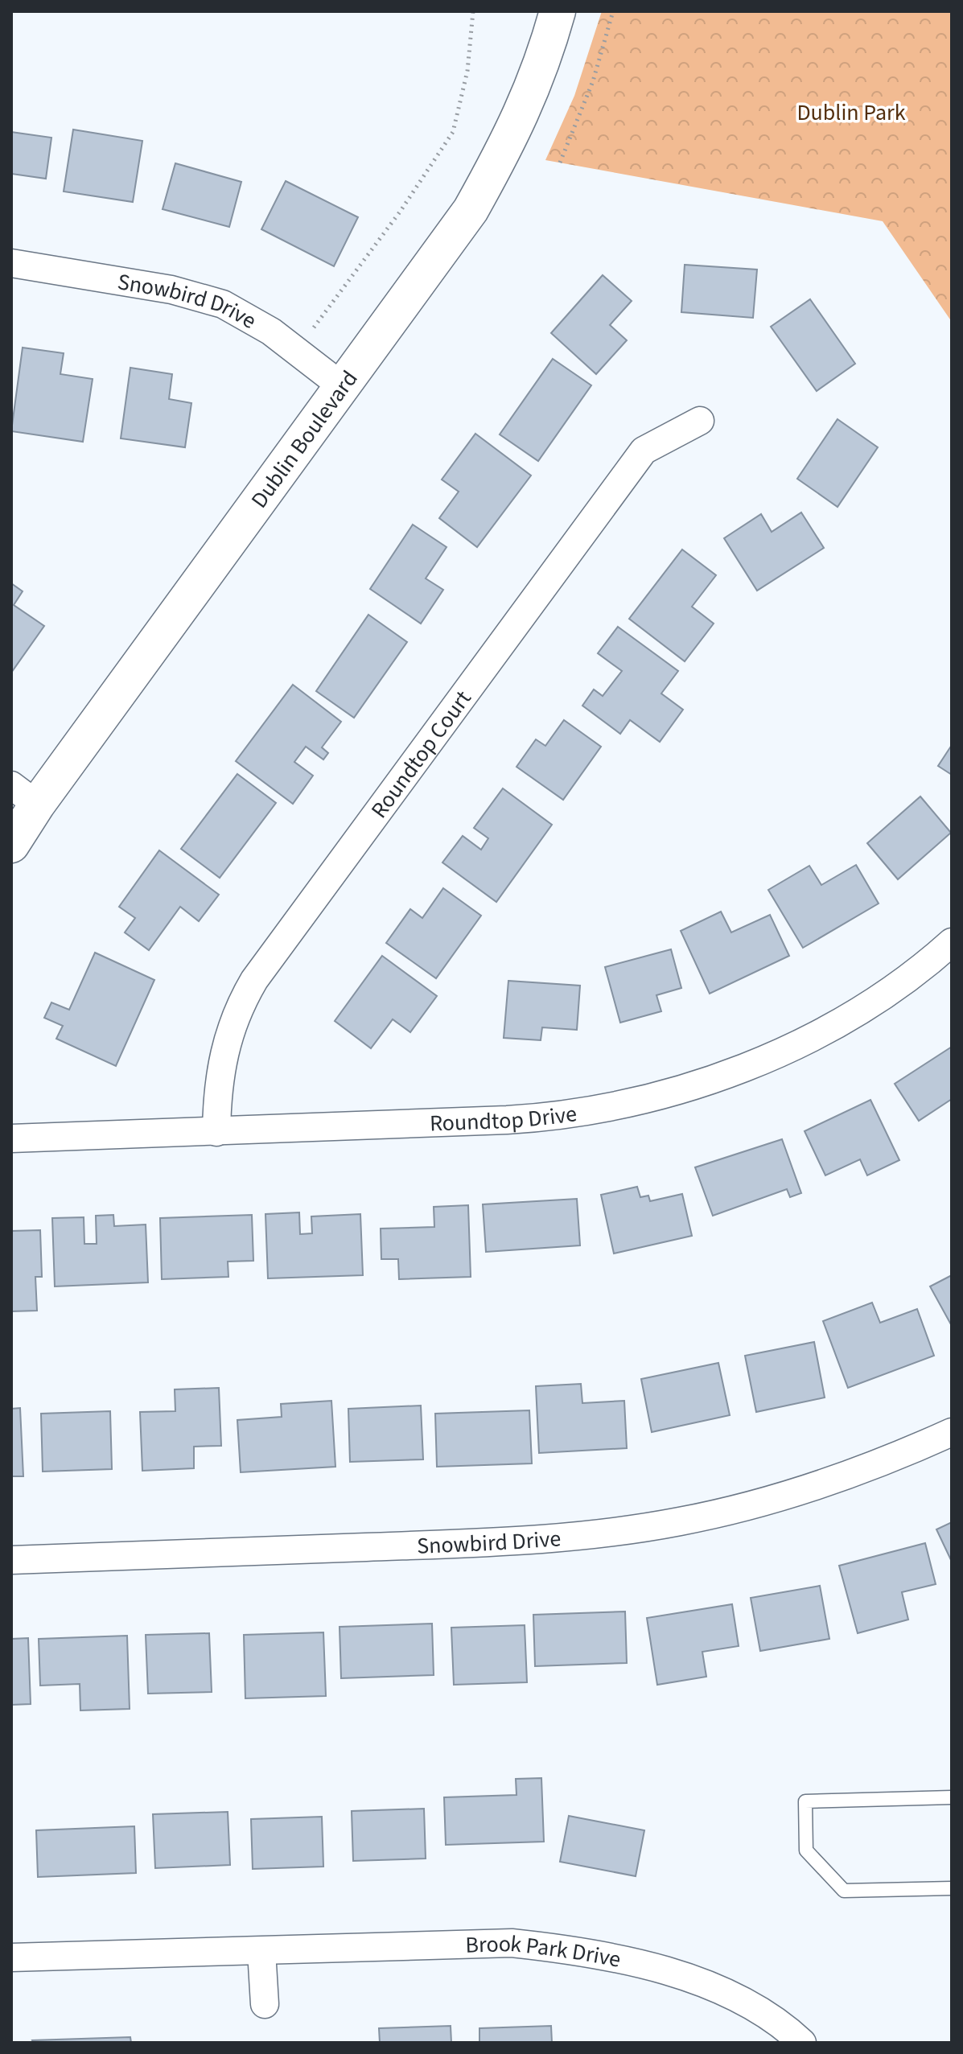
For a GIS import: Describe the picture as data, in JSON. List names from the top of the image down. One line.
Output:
{"streets":{"main road":["Dublin Boulevard"],"street":["Snowbird Drive","Roundtop Court","Roundtop Drive","Brook Park Drive"]},"crossings":[["Snowbird Drive","Dublin Boulevard"],["Roundtop Court","Roundtop Drive"]],"parks":["Dublin Park"]}
